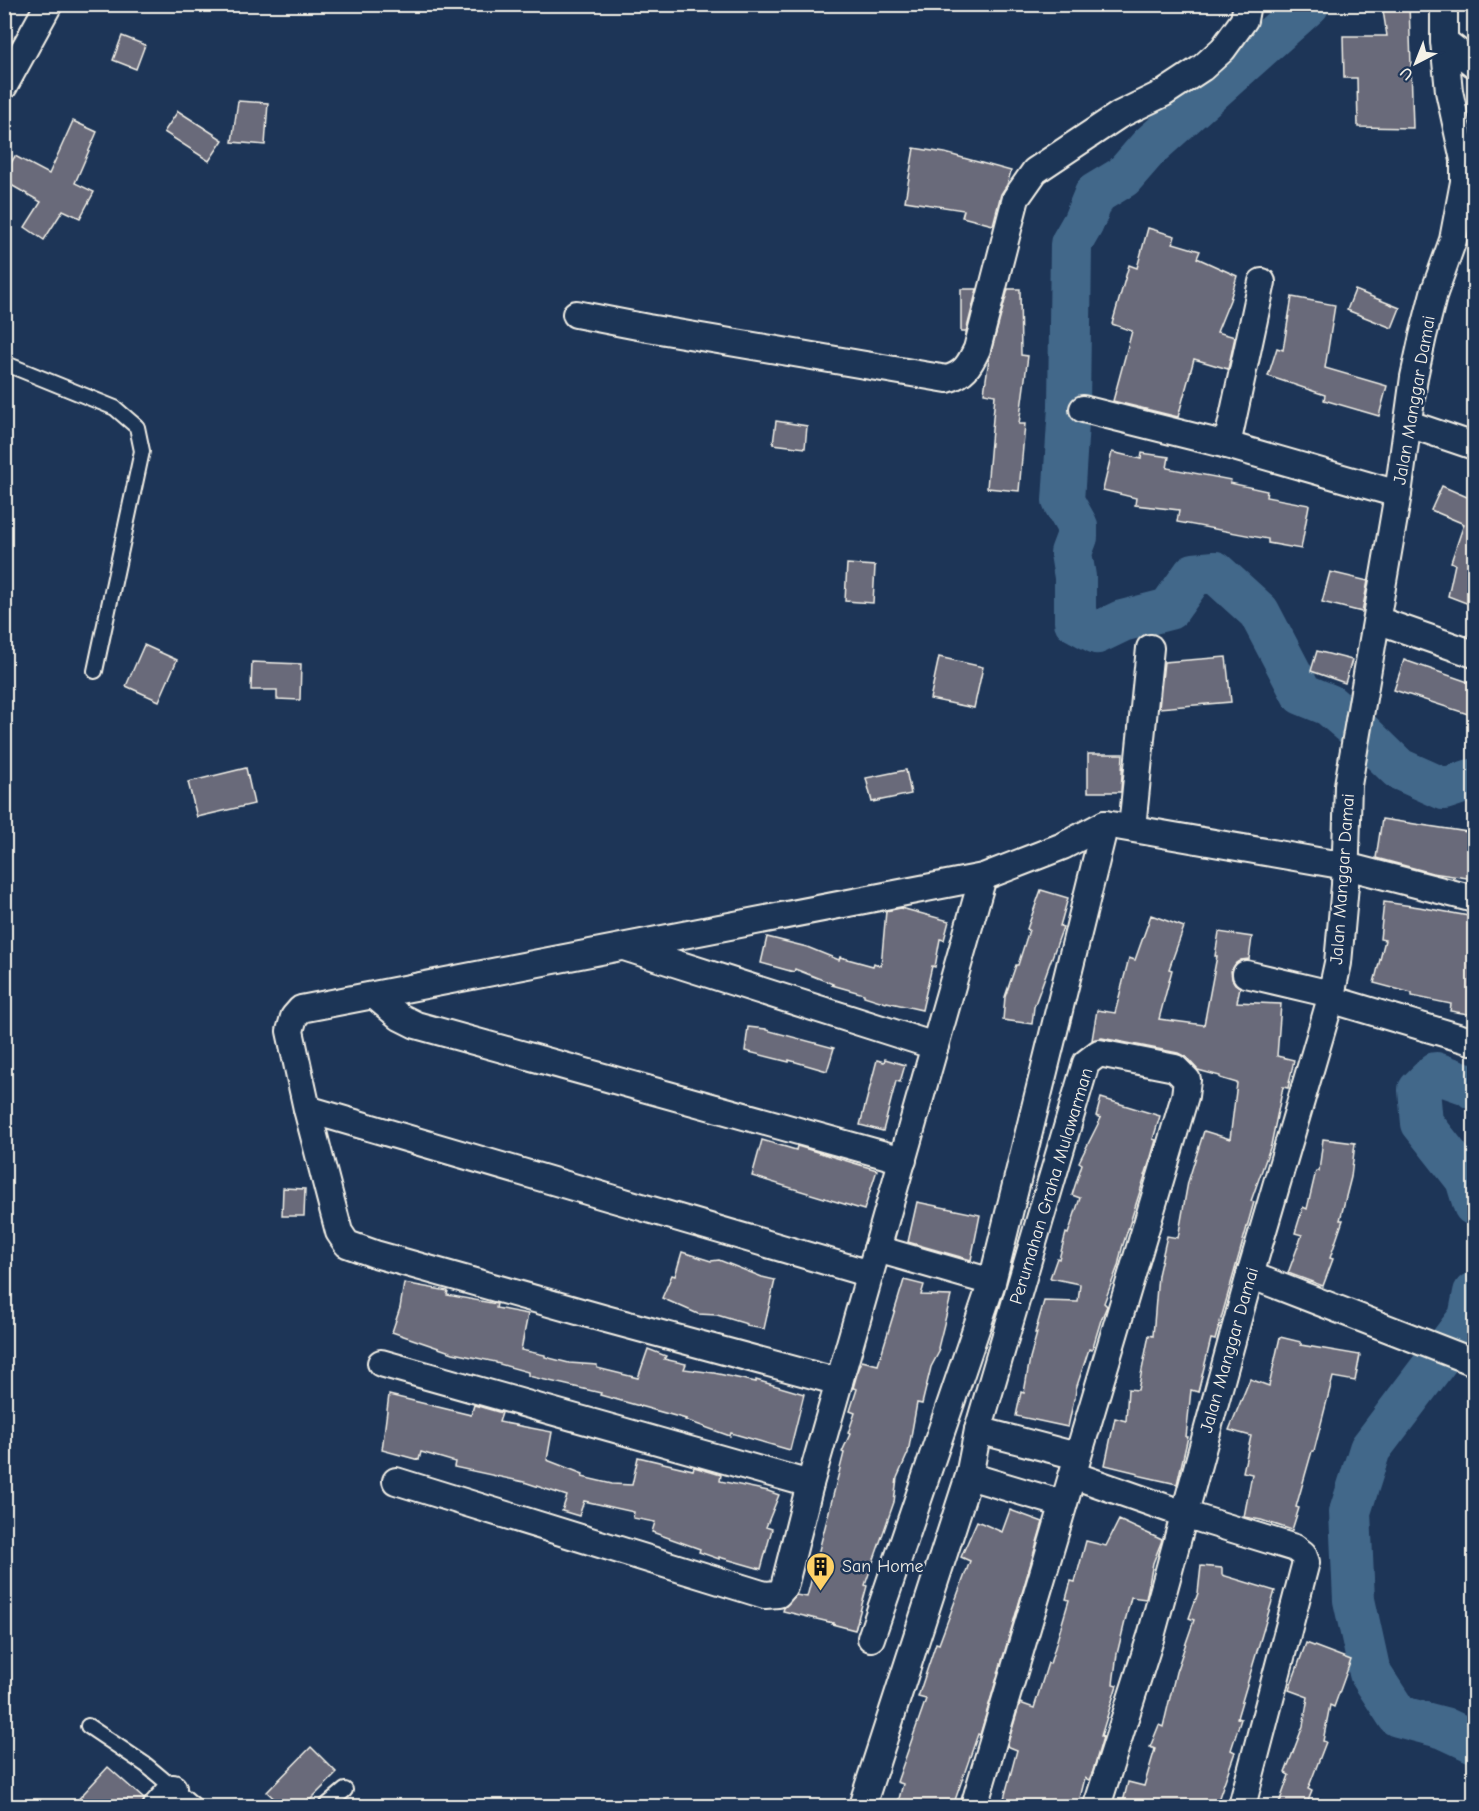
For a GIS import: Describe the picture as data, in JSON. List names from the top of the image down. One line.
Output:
{"streets":{"street":["Jalan Manggar Damai","Perumahan Graha Mulawarman"]},"places":{"building":["San Home"]},"north":"bottom left"}
